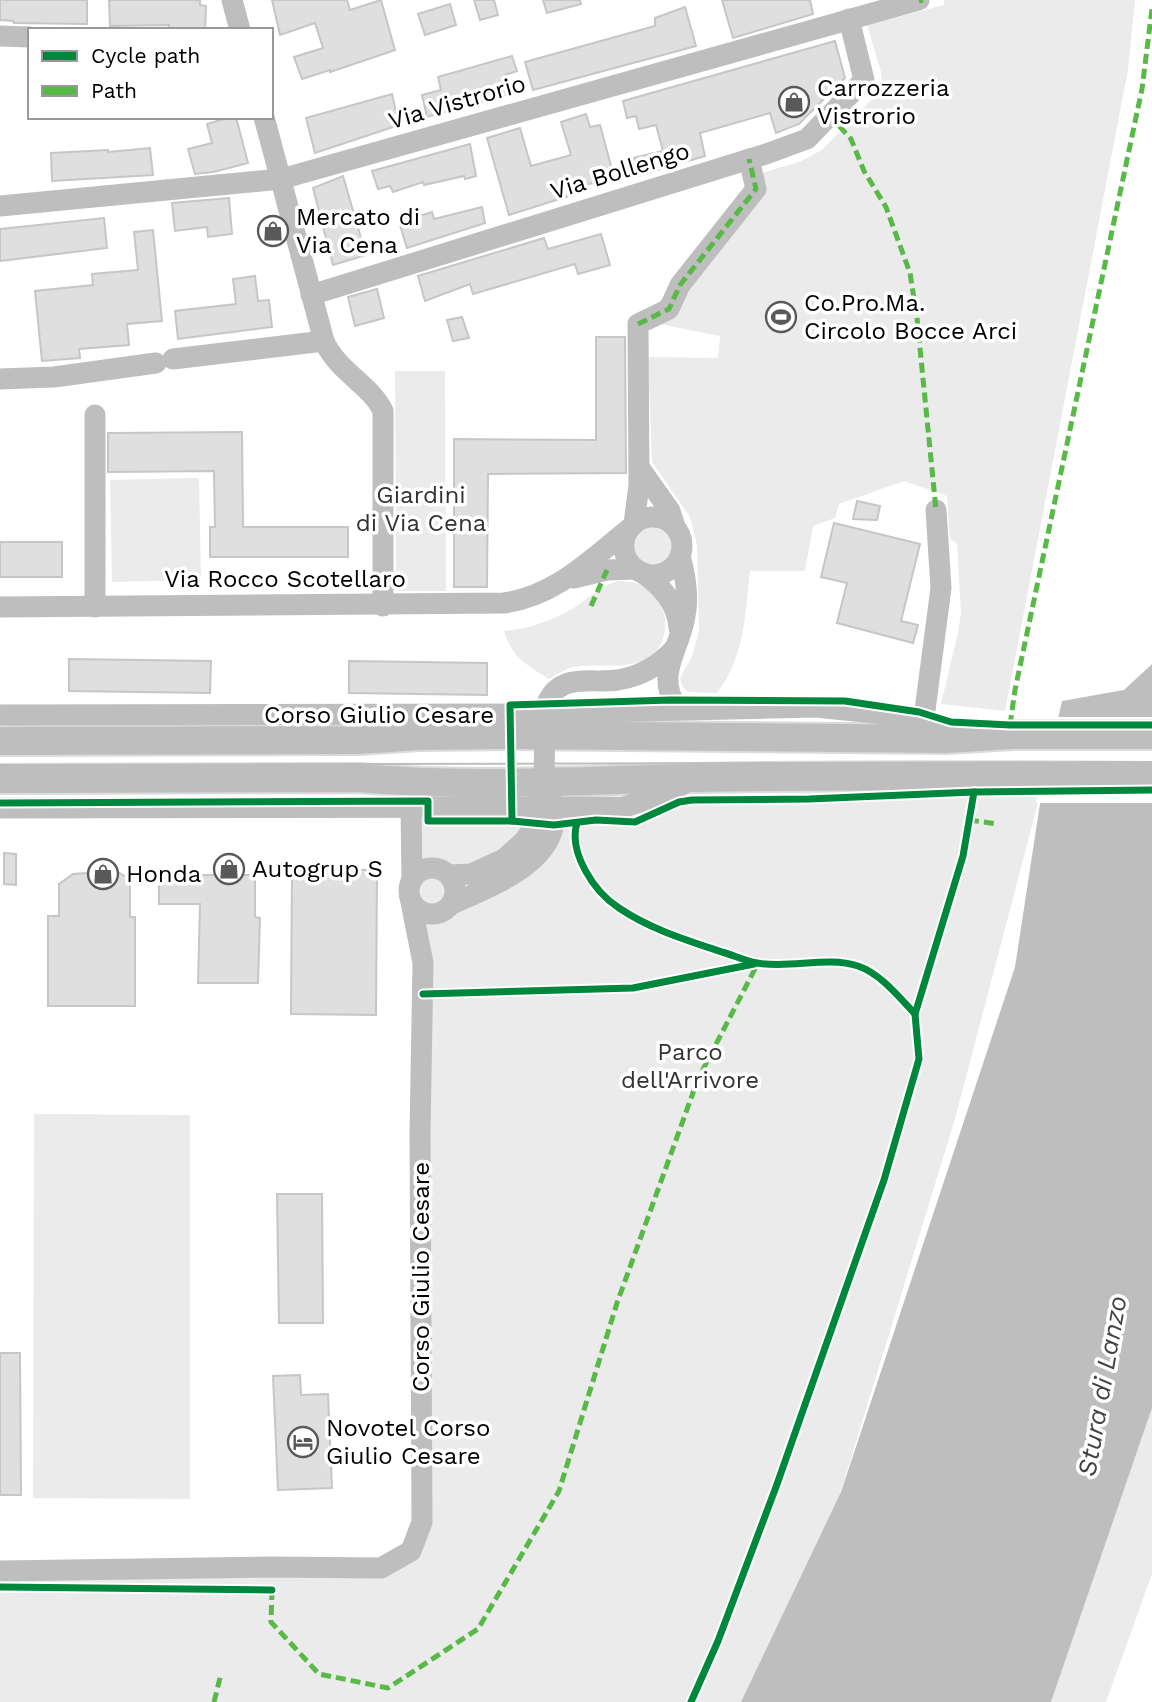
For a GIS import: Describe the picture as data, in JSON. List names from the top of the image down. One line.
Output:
{"streets":{"main road":["Corso Giulio Cesare"],"street":["Via Vistrorio","Via Bollengo","Via Rocco Scotellaro"]},"crossings":[["Via Vistrorio","Via Bollengo"]],"water":["Stura di Lanzo"],"parks":["Giardini di Via Cena","Parco dell'Arrivore"],"places":{"shop":["Carrozzeria Vistrorio","Mercato di Via Cena","Autogrup S","Honda"],"sports":["Co.Pro.Ma. Circolo Bocce Arci"],"hotel":["Novotel Corso Giulio Cesare"]},"legend":["Cycle path","Path"]}
